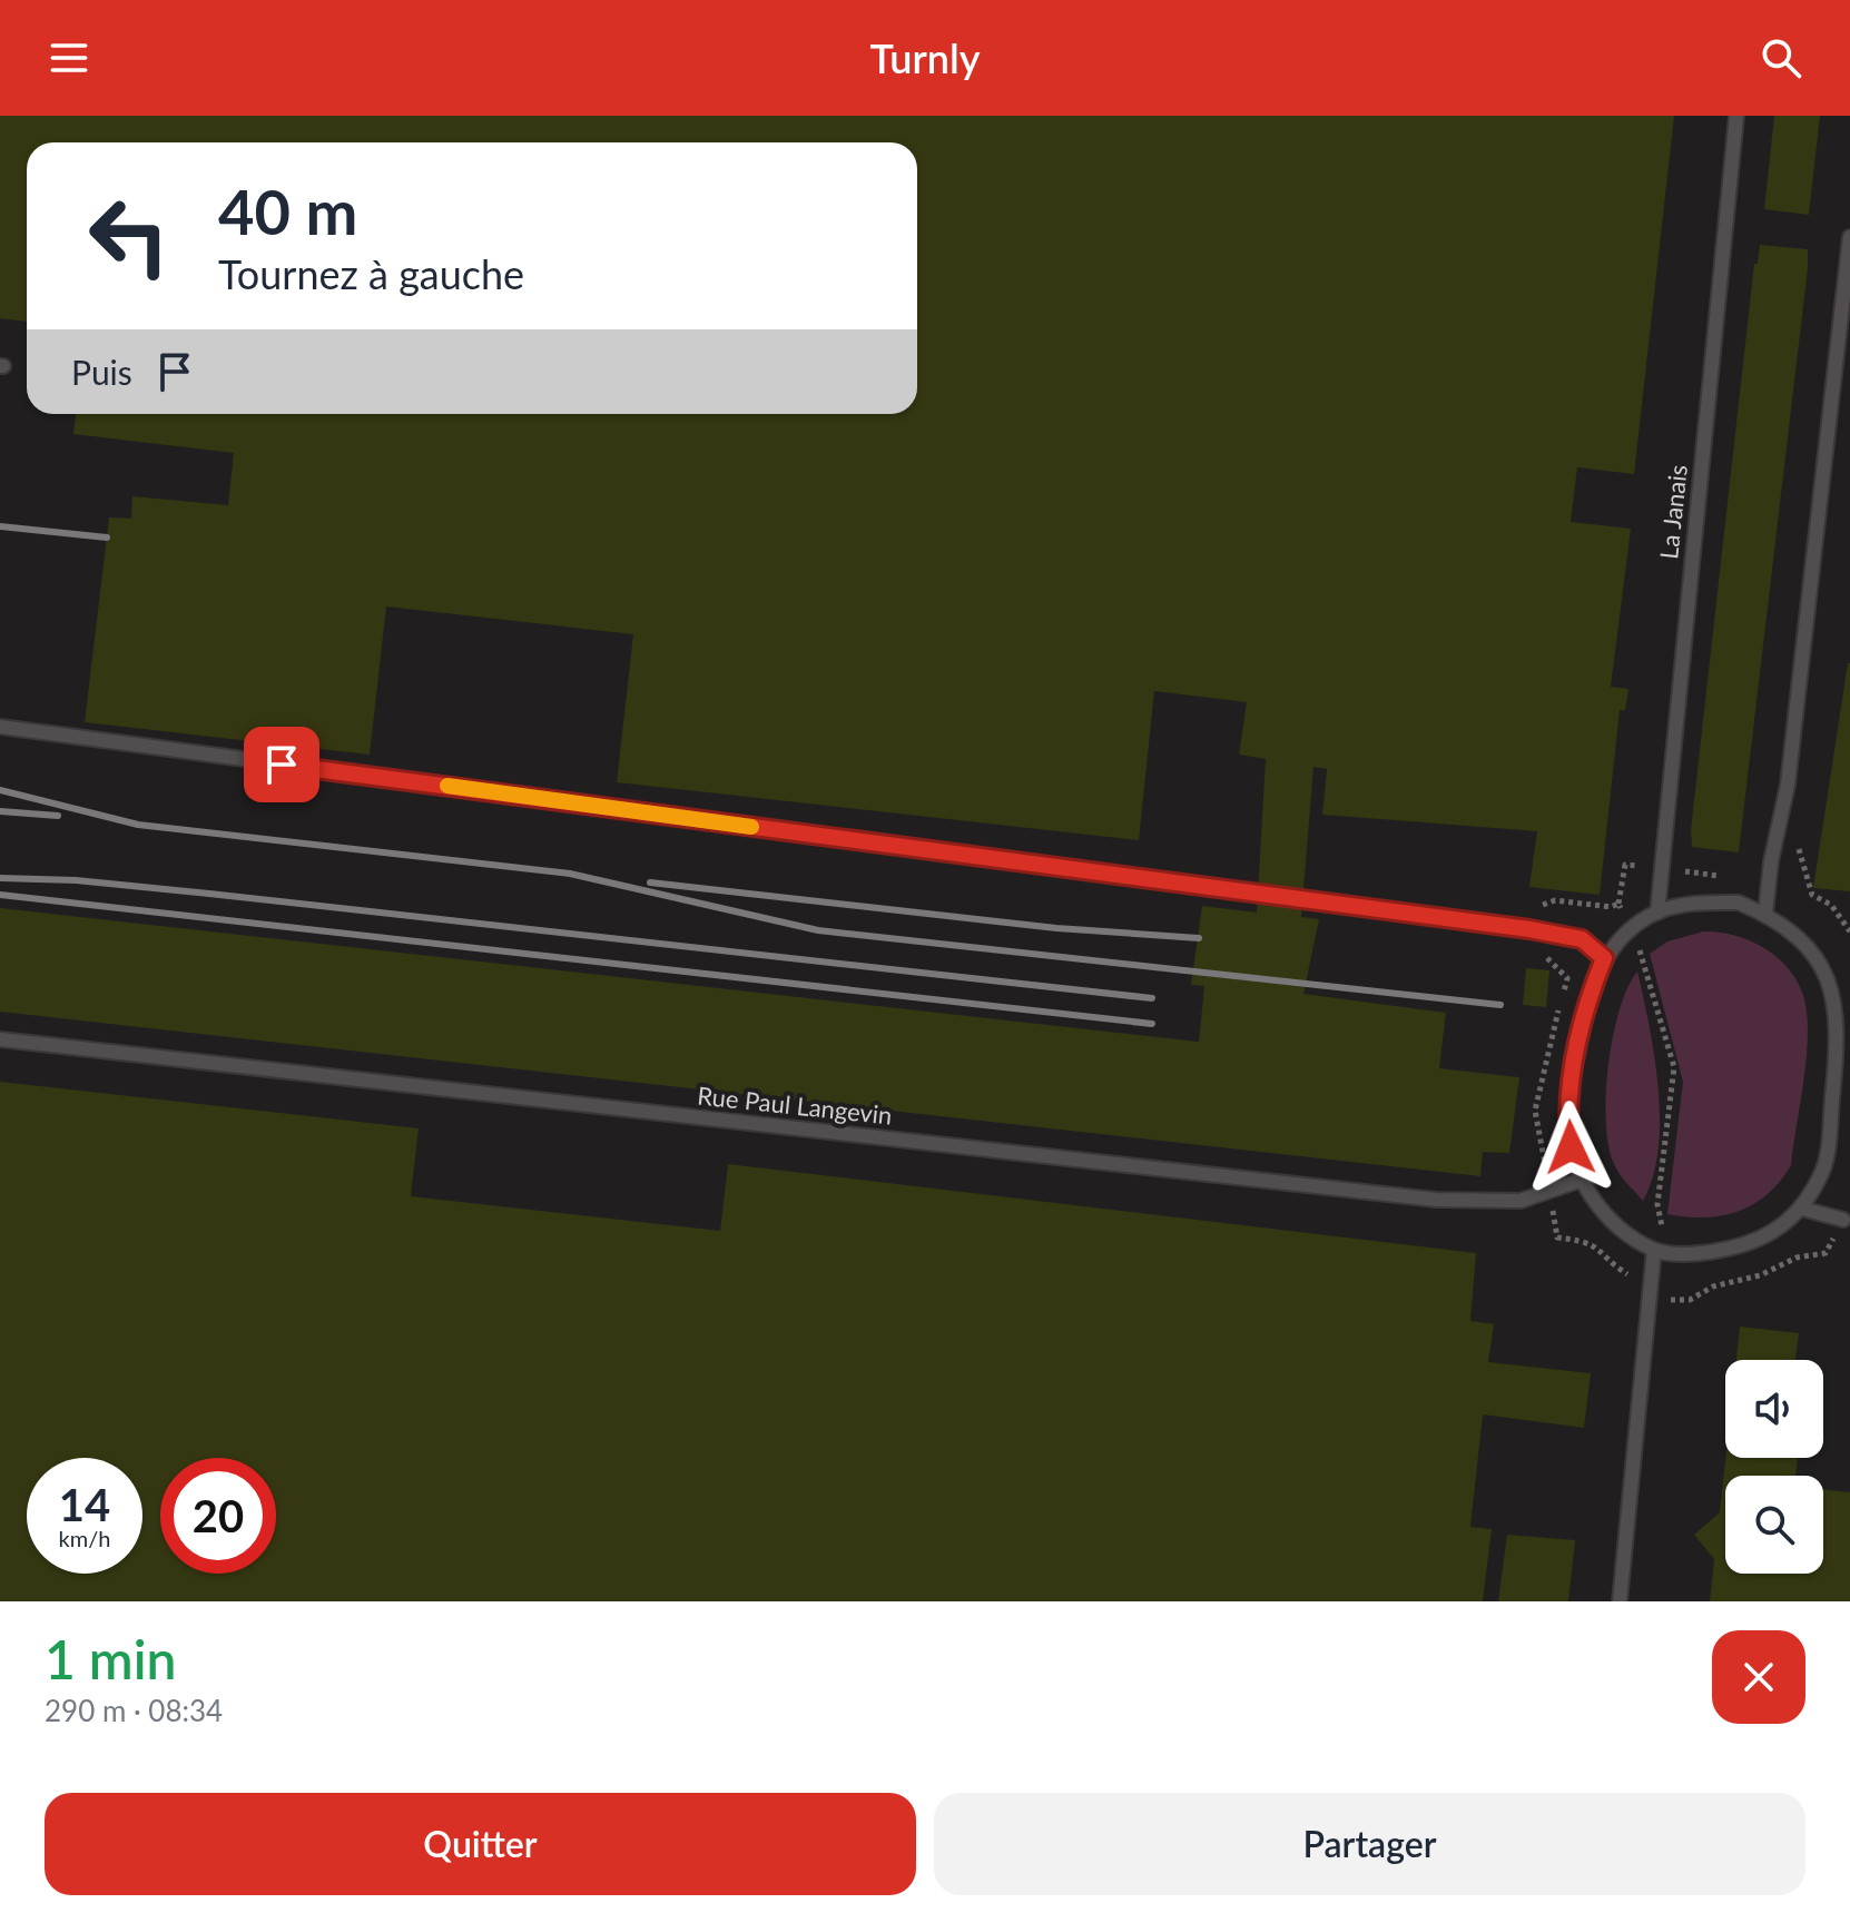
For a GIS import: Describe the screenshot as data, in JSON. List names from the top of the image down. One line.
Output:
{"streets":{"lane":["La Janais","Rue Paul Langevin"]},"page":{"header":"Turnly","turn":["40 m","Tournez à gauche"],"then":"Puis","speed":"14 km/h","limit":"20","heading":["1 min","290 m · 08:34"],"buttons":["Quitter","Partager"]}}
